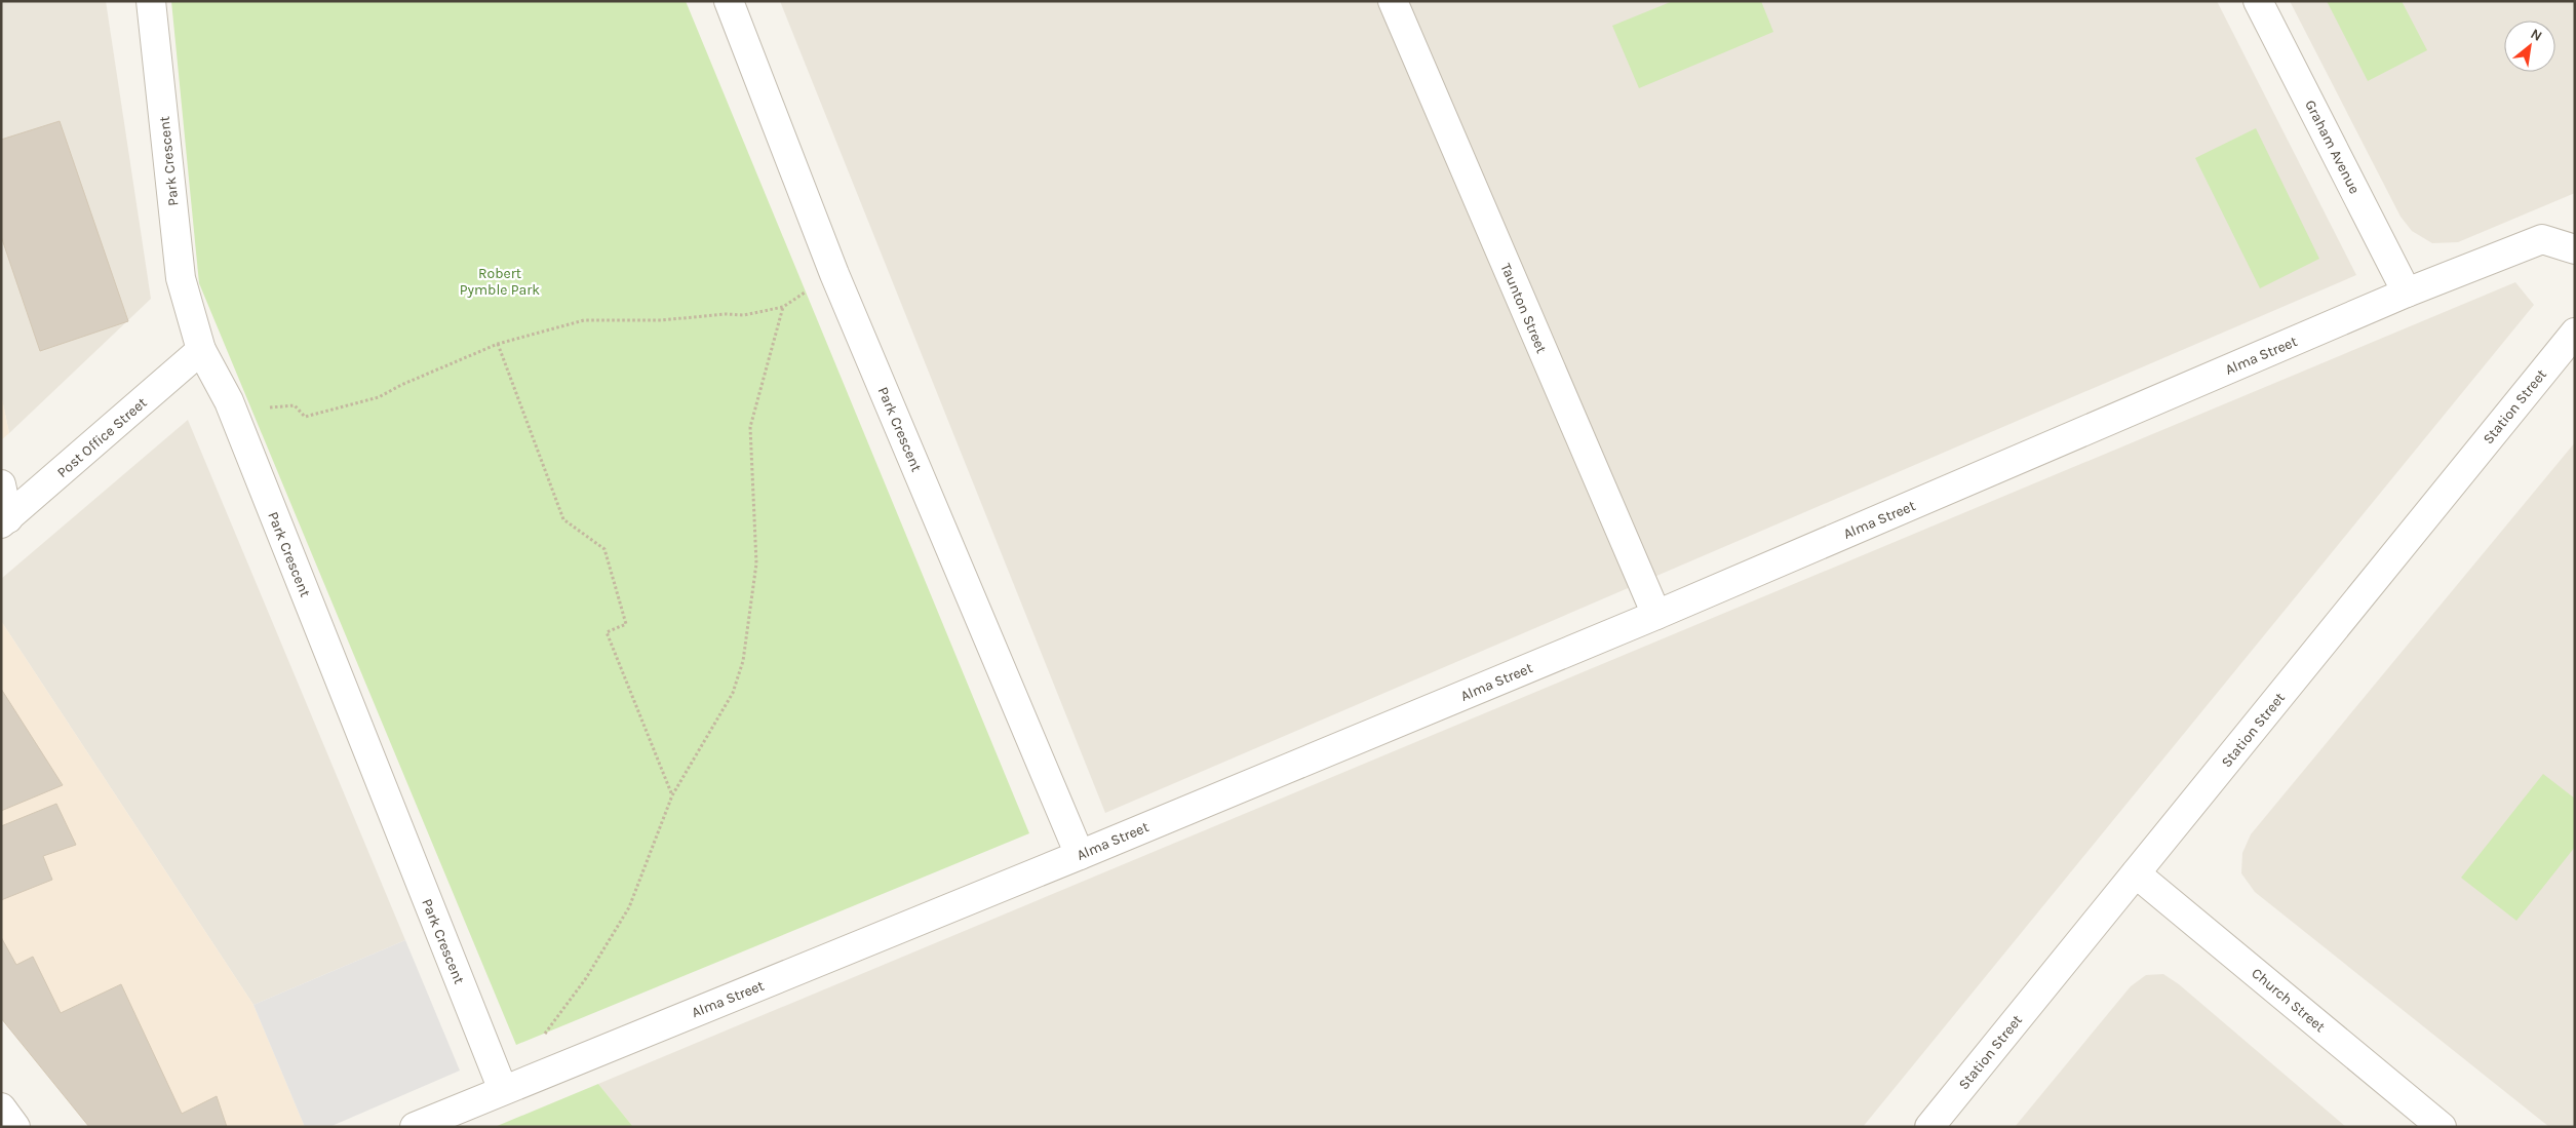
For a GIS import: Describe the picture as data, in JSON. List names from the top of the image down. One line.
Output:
{"streets":{"street":["Graham Avenue","Park Crescent","Taunton Street","Alma Street","Station Street","Post Office Street","Church Street"]},"crossings":[["Graham Avenue","Alma Street"],["Park Crescent","Alma Street"],["Park Crescent","Post Office Street"],["Taunton Street","Alma Street"],["Station Street","Church Street"]],"parks":["Robert Pymble Park"],"north":"top right"}
